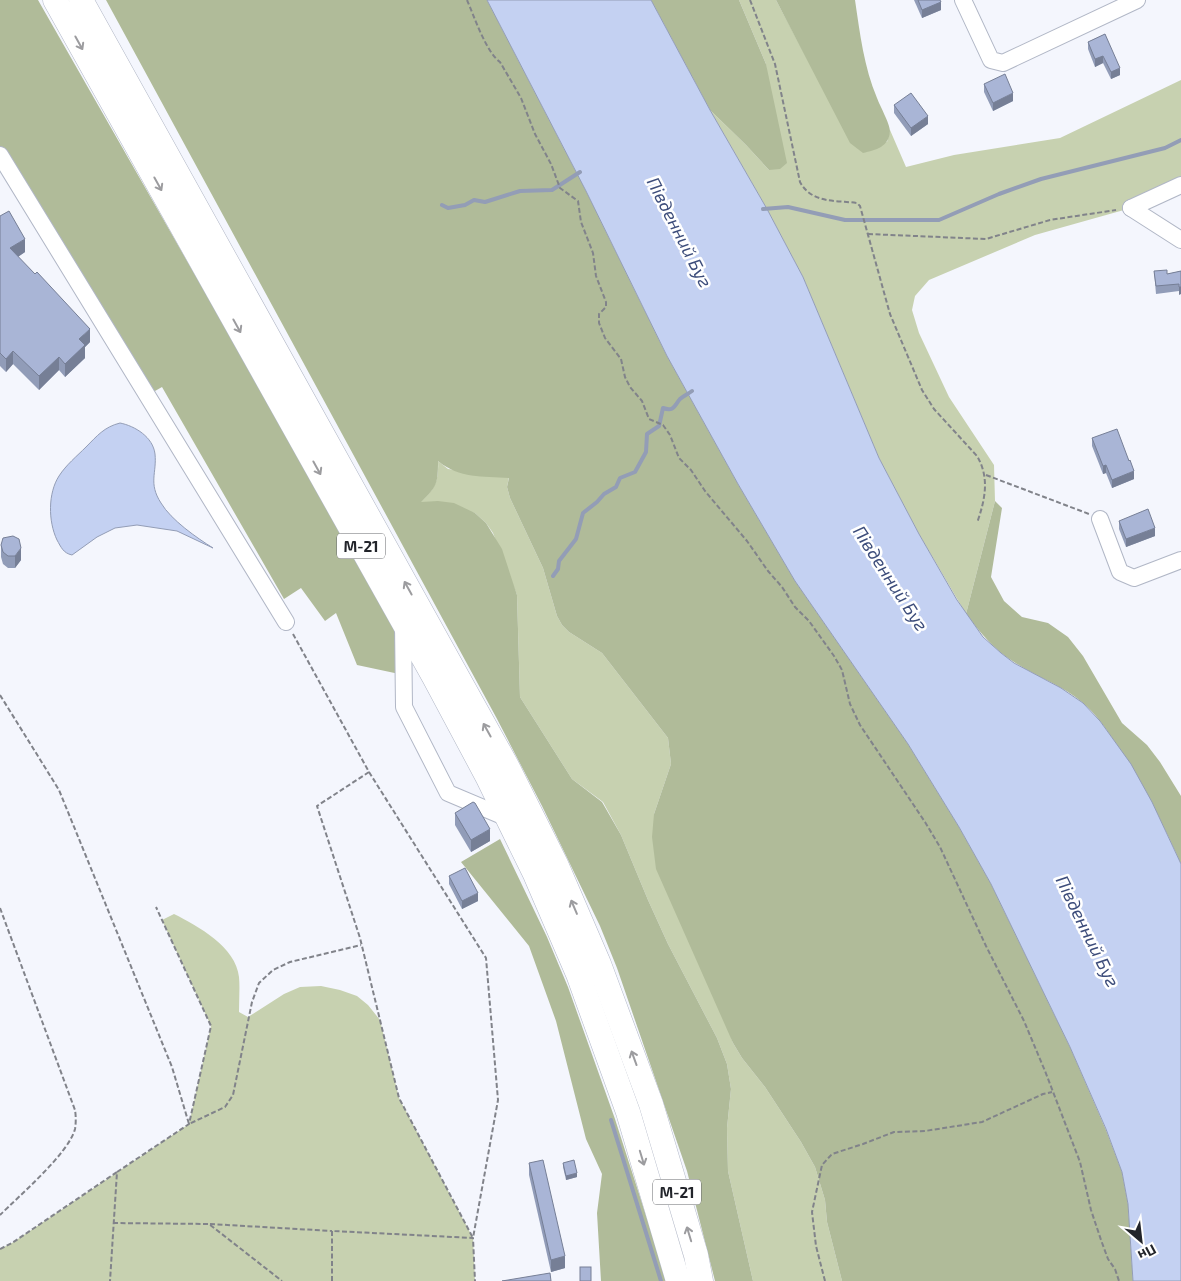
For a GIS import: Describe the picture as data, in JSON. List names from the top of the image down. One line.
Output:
{"streets":{"highway":["М-21"]},"water":["Південний Буг"],"north":"bottom right"}
